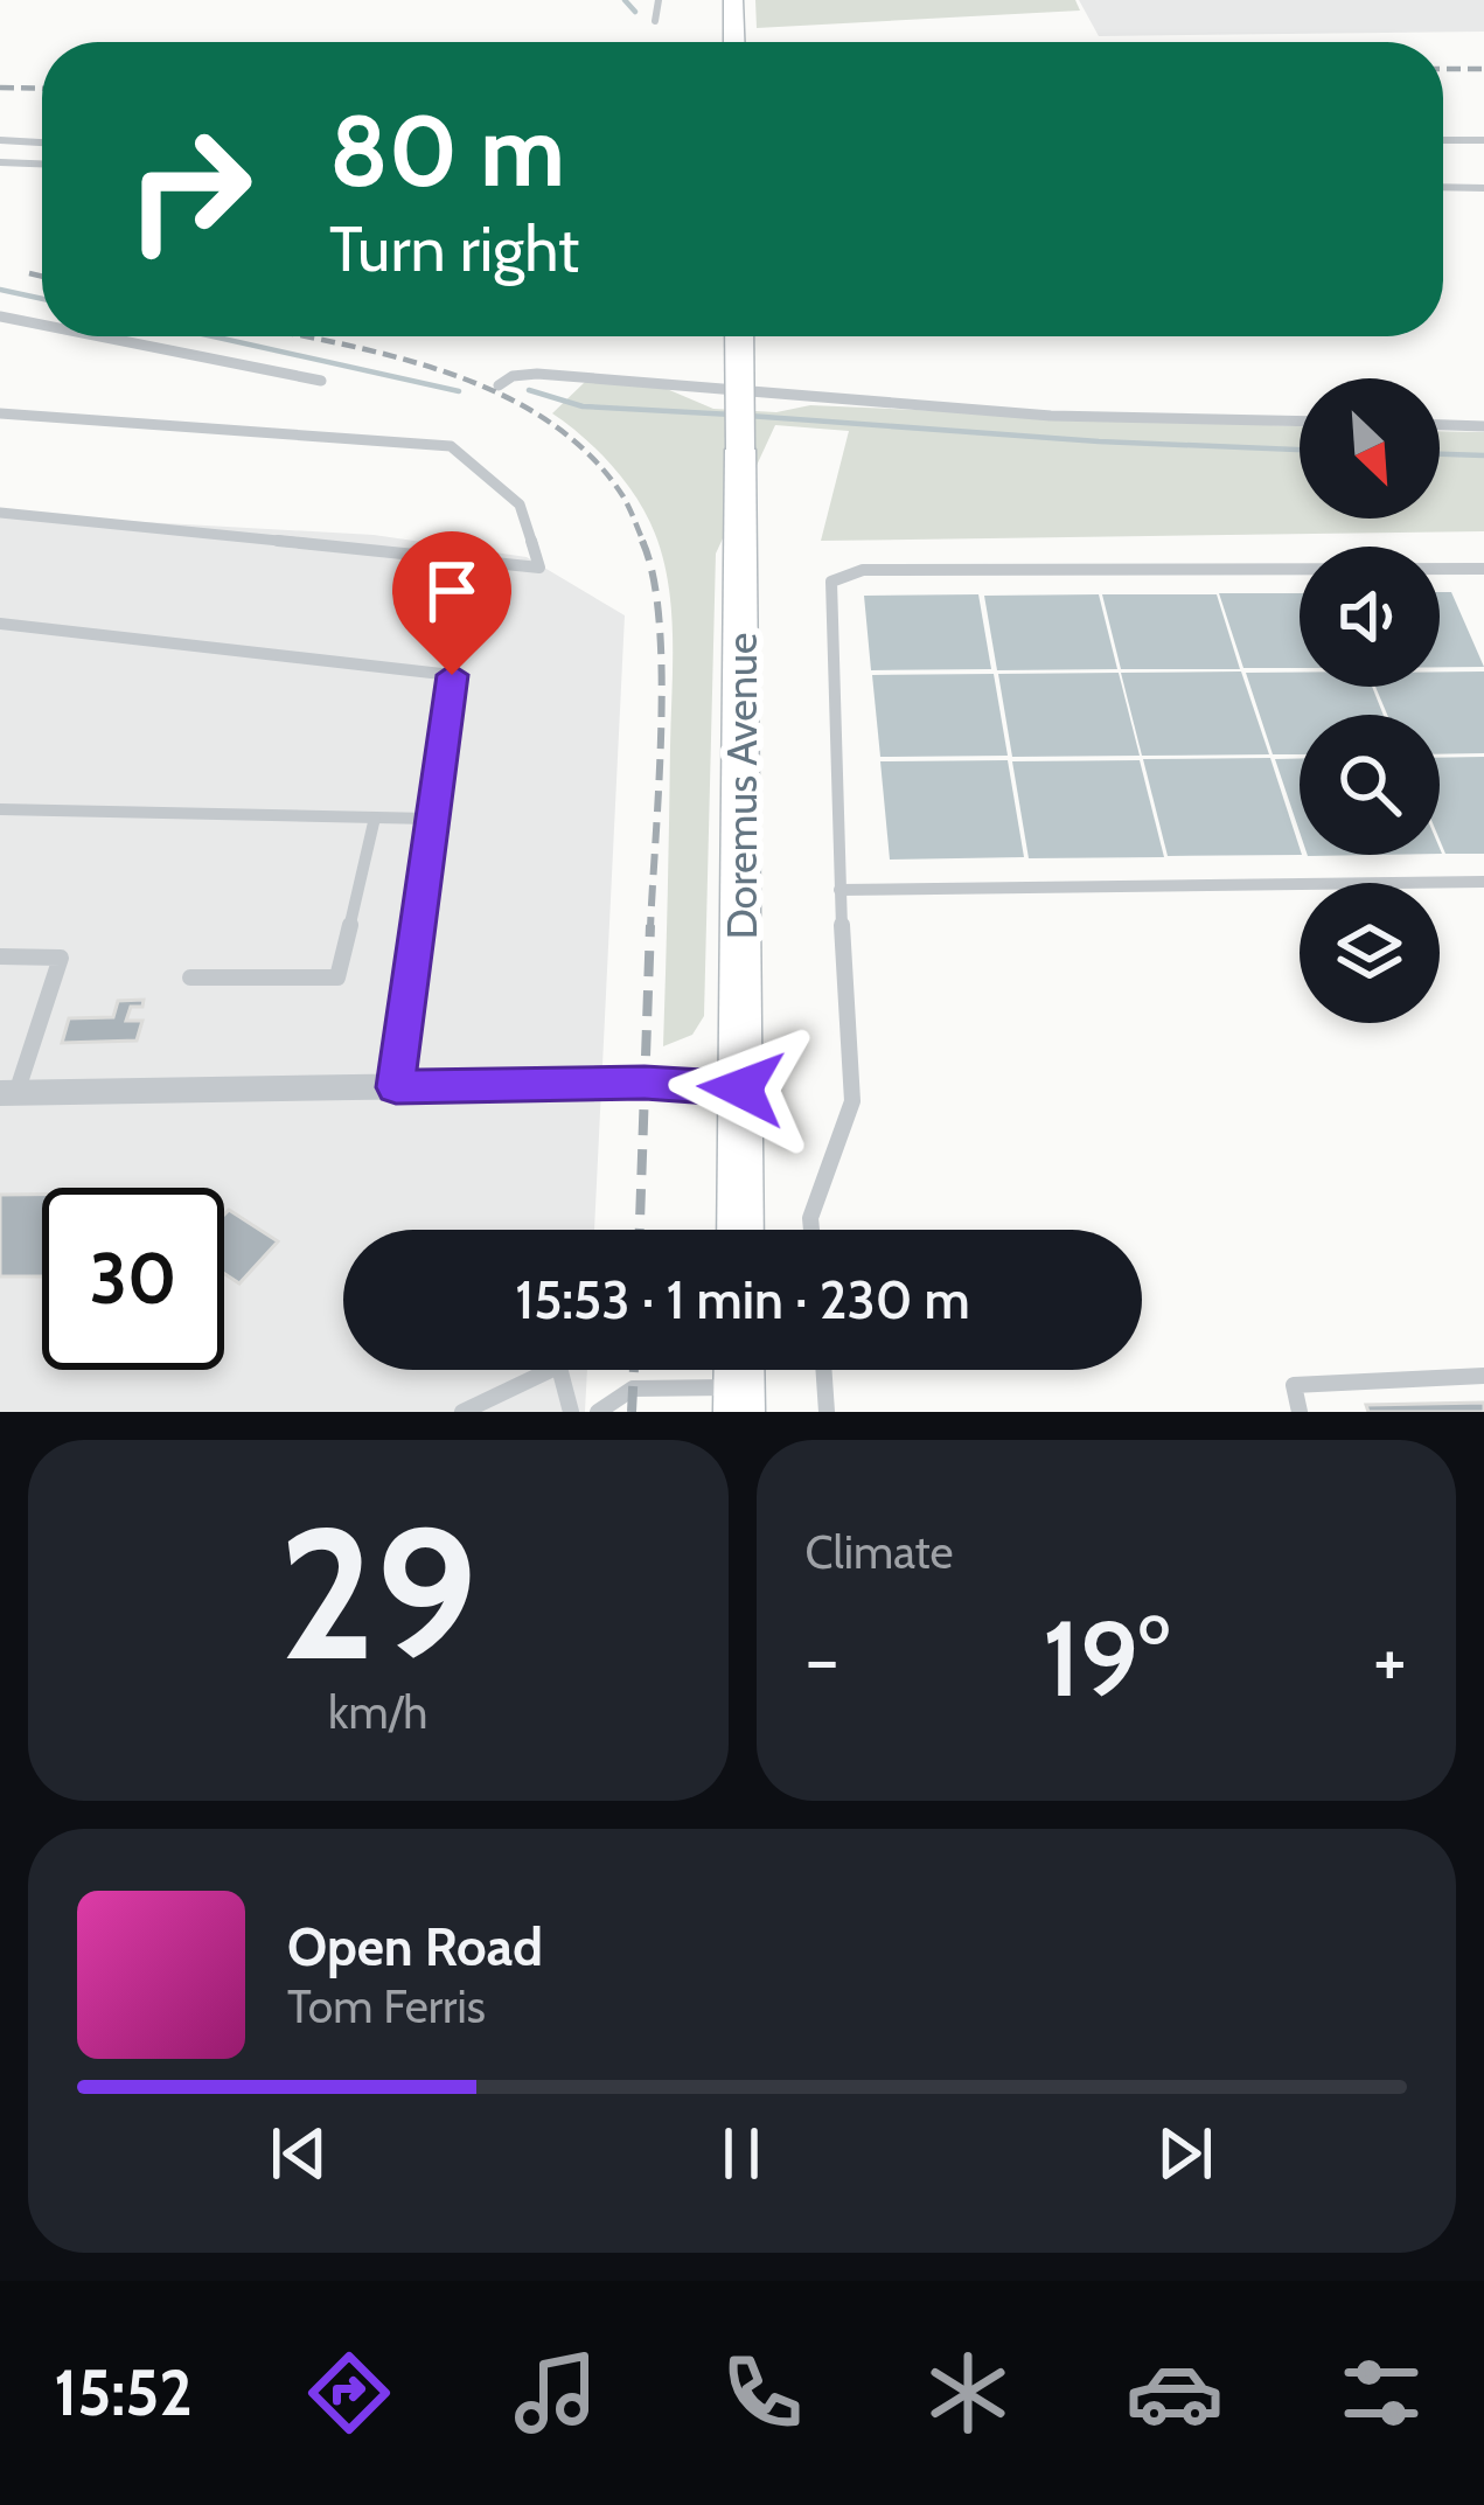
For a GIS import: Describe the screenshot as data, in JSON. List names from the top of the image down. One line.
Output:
{"streets":{"main road":["Doremus Avenue"]},"north":"bottom right","page":{"turn":["80 m","Turn right"],"limit":"30","trip":"15:53 · 1 min · 230 m","tile":[["29","km/h"],"Climate"],"heat":["−","19°","+"],"song":["Open Road","Tom Ferris"],"tabs":"15:52"}}
